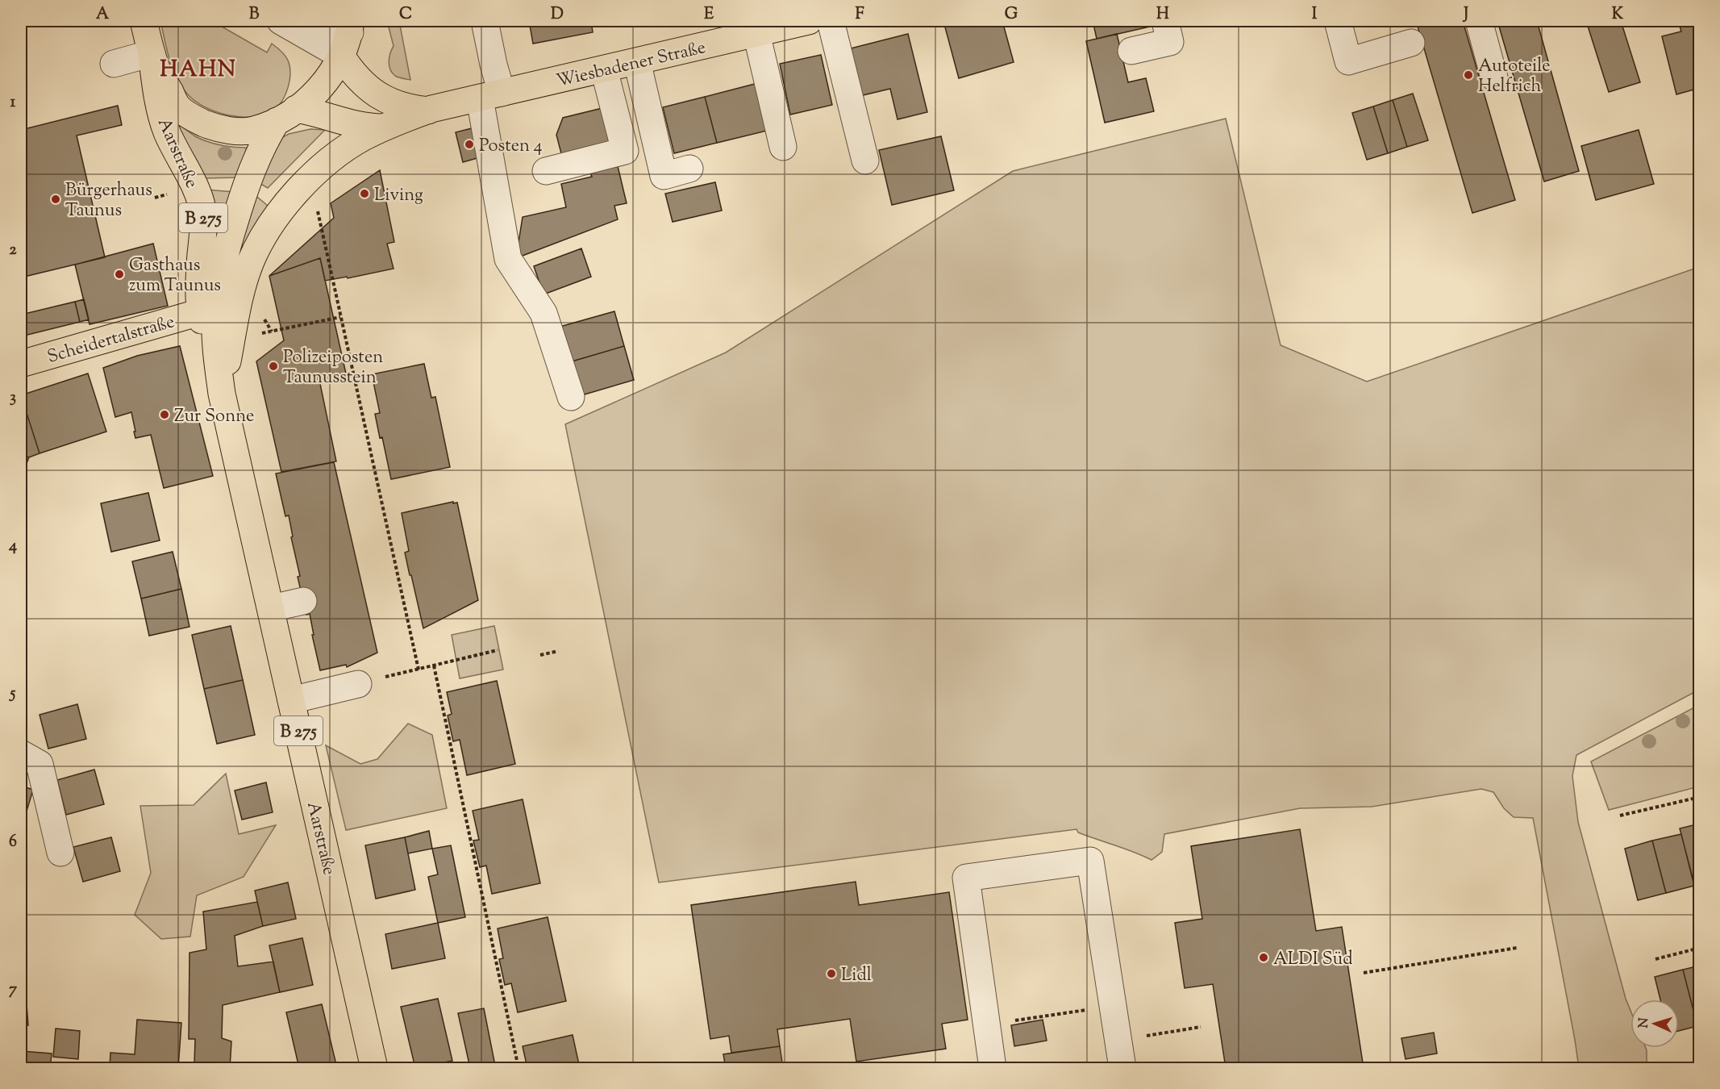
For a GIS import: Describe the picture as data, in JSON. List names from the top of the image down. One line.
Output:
{"streets":{"main road":["Wiesbadener Straße","Aarstraße","B 275","Scheidertalstraße"]},"crossings":[["Wiesbadener Straße","Aarstraße"],["Aarstraße","Scheidertalstraße"]],"districts":["HAHN"],"places":["Autoteile Helfrich","Posten 4","Living","Bürgerhaus Taunus","Gasthaus zum Taunus","Polizeiposten Taunusstein","Zur Sonne","ALDI Süd","Lidl"],"north":"left","grid":{"columns":["A","B","C","D","E","F","G","H","I","J","K"],"rows":["1","2","3","4","5","6","7"]}}
